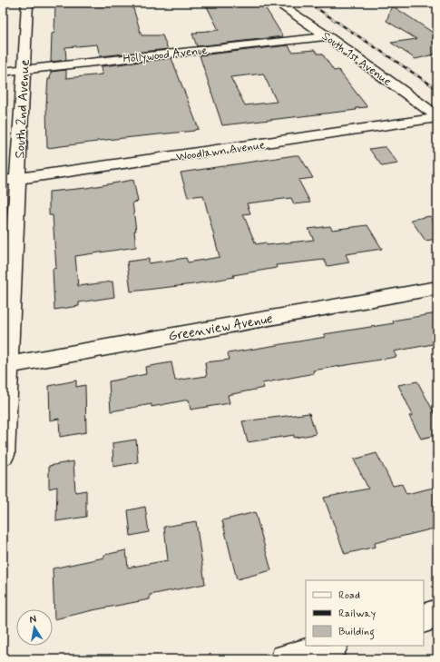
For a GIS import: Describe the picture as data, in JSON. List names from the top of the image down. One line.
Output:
{"streets":{"street":["Hollywood Avenue","South 1st Avenue","South 2nd Avenue","Woodlawn Avenue","Greenview Avenue"]},"crossings":[["Hollywood Avenue","South 1st Avenue"],["Hollywood Avenue","South 2nd Avenue"],["South 1st Avenue","Woodlawn Avenue"],["South 2nd Avenue","Woodlawn Avenue"],["South 2nd Avenue","Greenview Avenue"]],"legend":["Road","Railway","Building"],"north":"top"}
